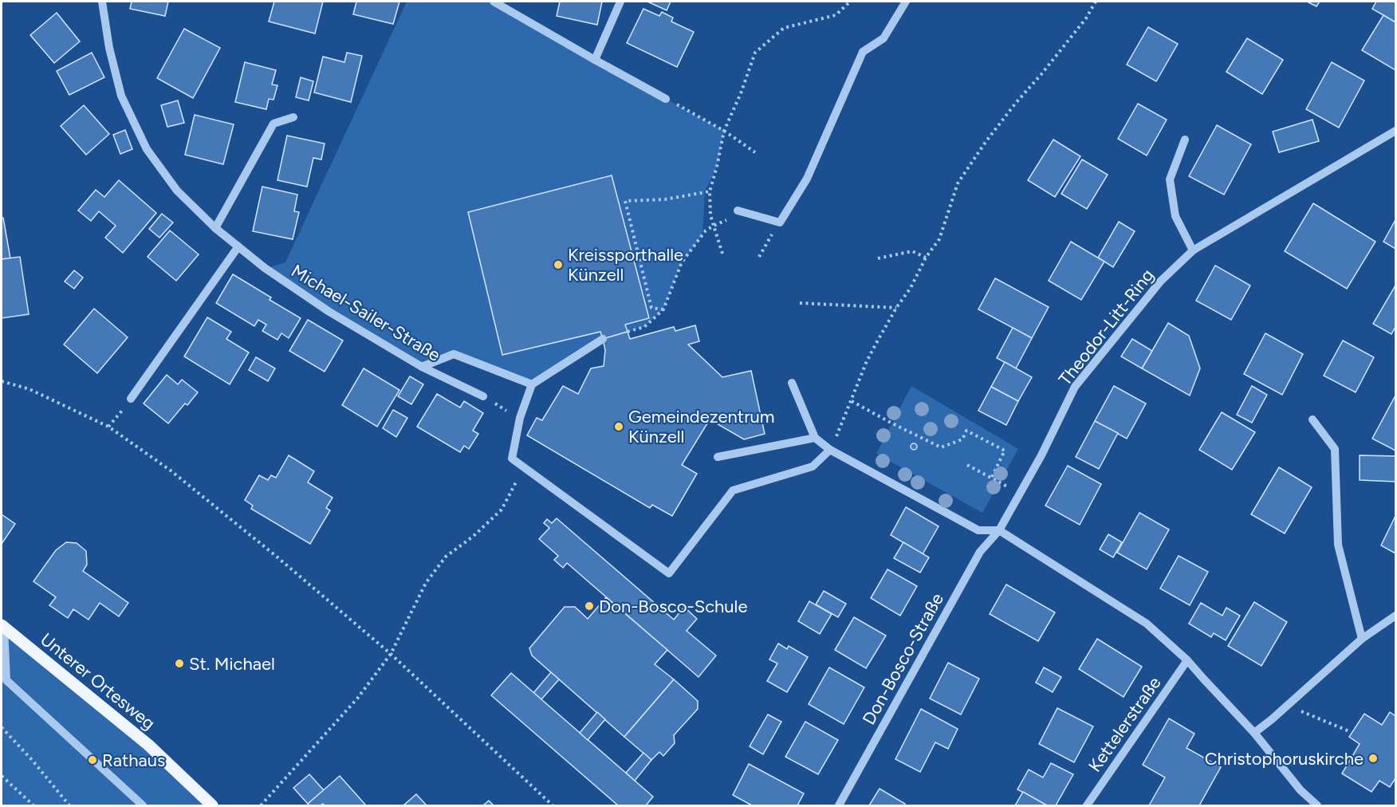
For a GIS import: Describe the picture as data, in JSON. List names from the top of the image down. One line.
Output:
{"streets":{"main road":["Unterer Ortesweg"],"street":["Michael-Sailer-Straße","Theodor-Litt-Ring","Don-Bosco-Straße","Kettelerstraße"]},"crossings":[["Theodor-Litt-Ring","Don-Bosco-Straße"]],"places":["Kreissporthalle Künzell","Gemeindezentrum Künzell","Don-Bosco-Schule","St. Michael","Christophoruskirche","Rathaus"]}
